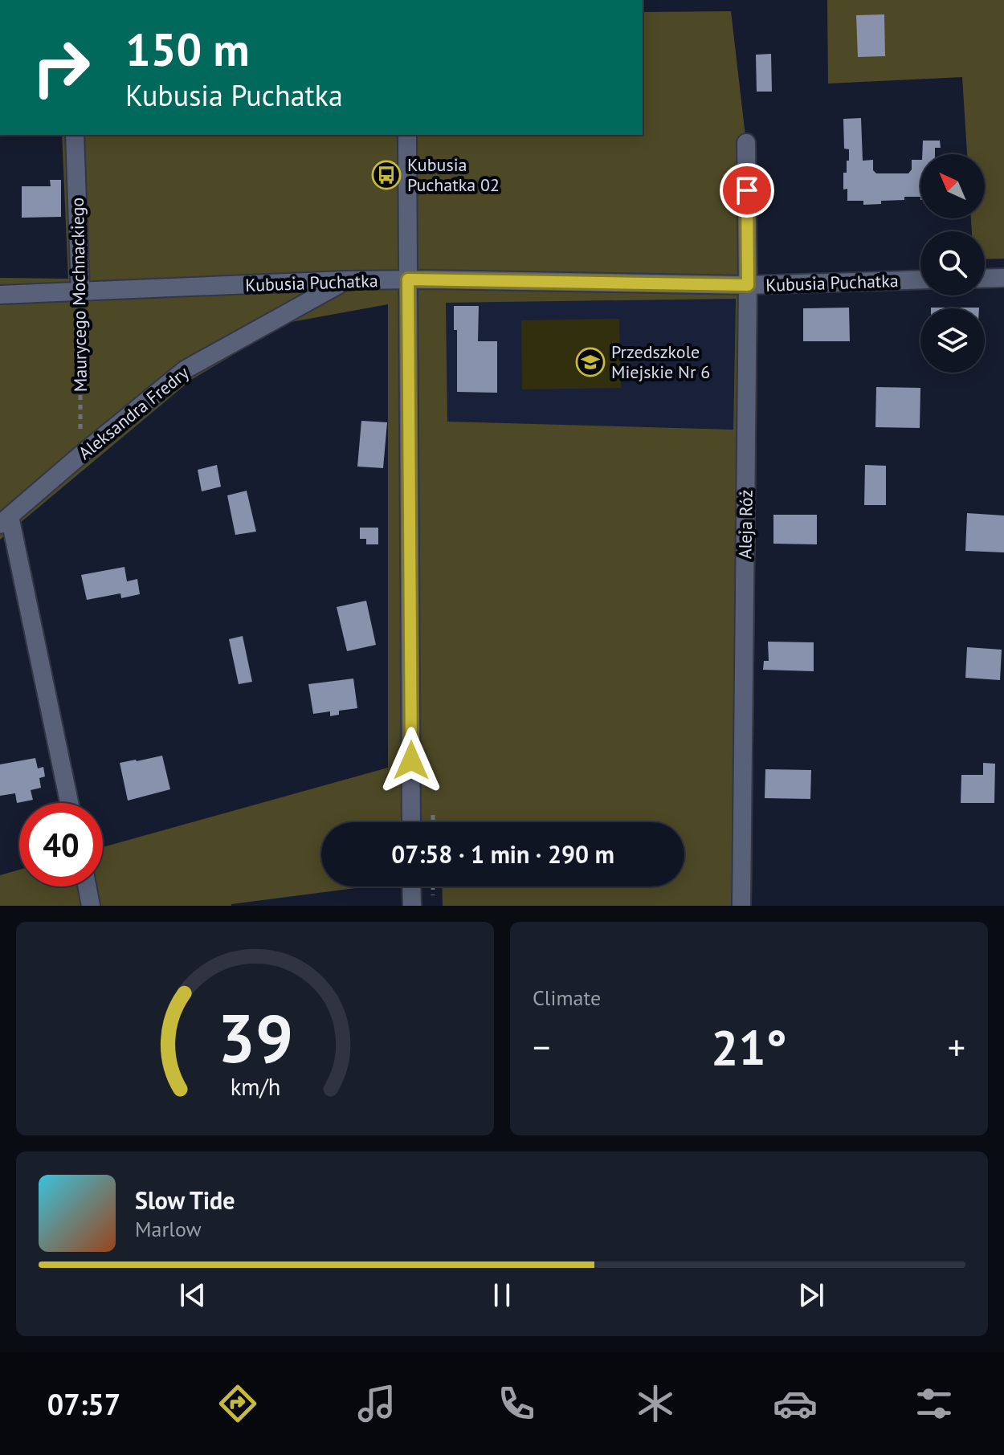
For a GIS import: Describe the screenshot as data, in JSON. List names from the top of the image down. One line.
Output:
{"streets":{"street":["Kubusia Puchatka","Maurycego Mochnackiego","Aleksandra Fredry","Aleja Róż"]},"crossings":[["Kubusia Puchatka","Maurycego Mochnackiego"],["Kubusia Puchatka","Aleksandra Fredry"],["Kubusia Puchatka","Aleja Róż"],["Maurycego Mochnackiego","Aleksandra Fredry"]],"places":{"bus stop":["Kubusia Puchatka 02"],"school or university":["Przedszkole Miejskie Nr 6"]},"north":"top left","page":{"turn":["150 m","Kubusia Puchatka"],"limit":"40","trip":"07:58 · 1 min · 290 m","tile":"Climate","heat":["−","21°","+"],"song":["Slow Tide","Marlow"],"tabs":"07:57","gauge":["39","km/h"]}}
